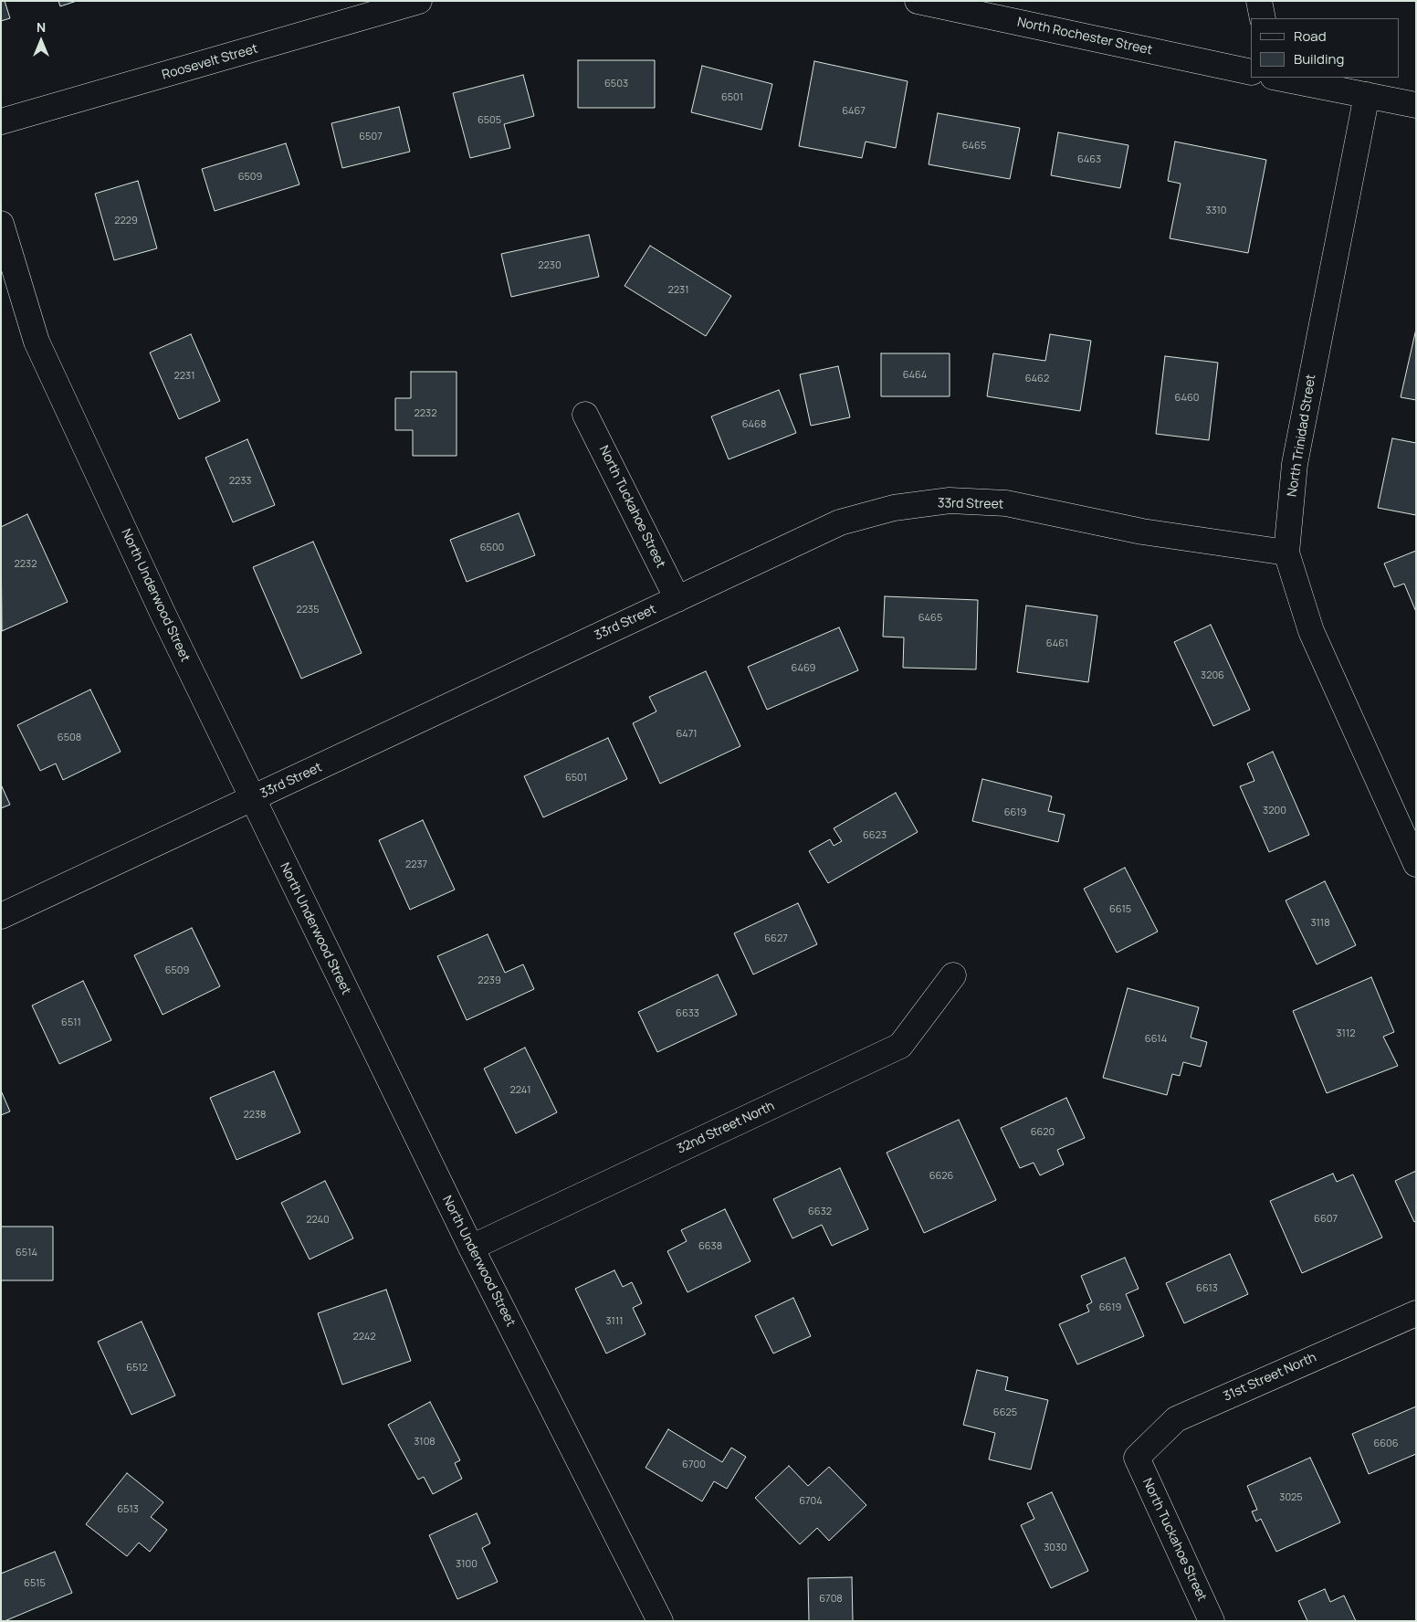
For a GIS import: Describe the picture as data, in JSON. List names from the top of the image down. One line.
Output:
{"streets":{"street":["North Rochester Street","Roosevelt Street","North Trinidad Street","33rd Street","North Tuckahoe Street","North Underwood Street","32nd Street North","31st Street North"]},"crossings":[["North Trinidad Street","33rd Street"],["33rd Street","North Tuckahoe Street"],["33rd Street","North Underwood Street"],["North Tuckahoe Street","31st Street North"],["North Underwood Street","32nd Street North"]],"house_numbers":["6503","6501","6467","6505","6507","6465","6463","6509","3310","2229","2230","2231","6464","2231","6462","6460","2232","6468","2233","6500","2232","2235","6465","6461","6469","3206","6471","6508","6501","3200","6619","6623","2237","6615","3118","6627","6509","2239","6633","6511","3112","6614","2241","2238","6620","6626","6632","6607","2240","6638","6514","6613","6619","3111","2242","6512","6625","3108","6606","6700","3025","6704","6513","3030","3100","6515","6708"],"legend":["Road","Building"],"north":"top"}
